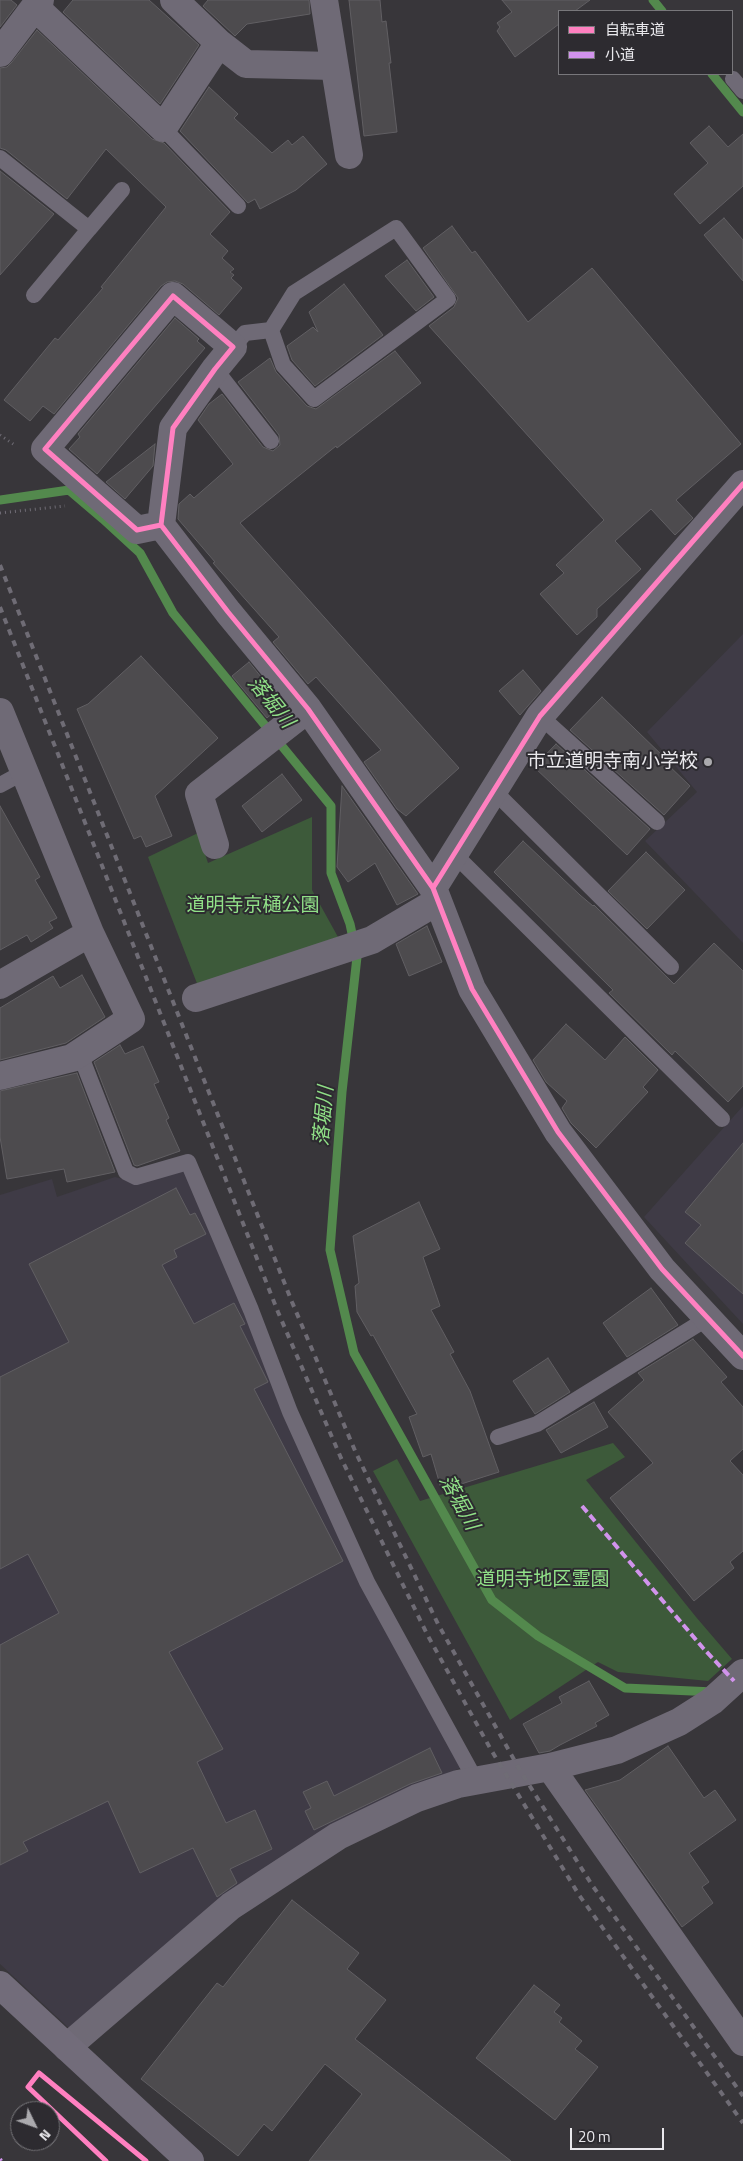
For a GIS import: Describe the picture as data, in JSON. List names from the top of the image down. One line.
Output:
{"water":["落堀川"],"parks":["道明寺京樋公園","道明寺地区霊園"],"places":["市立道明寺南小学校"],"legend":["自転車道","小道"],"scale_bar":"20 m","north":"bottom right"}
